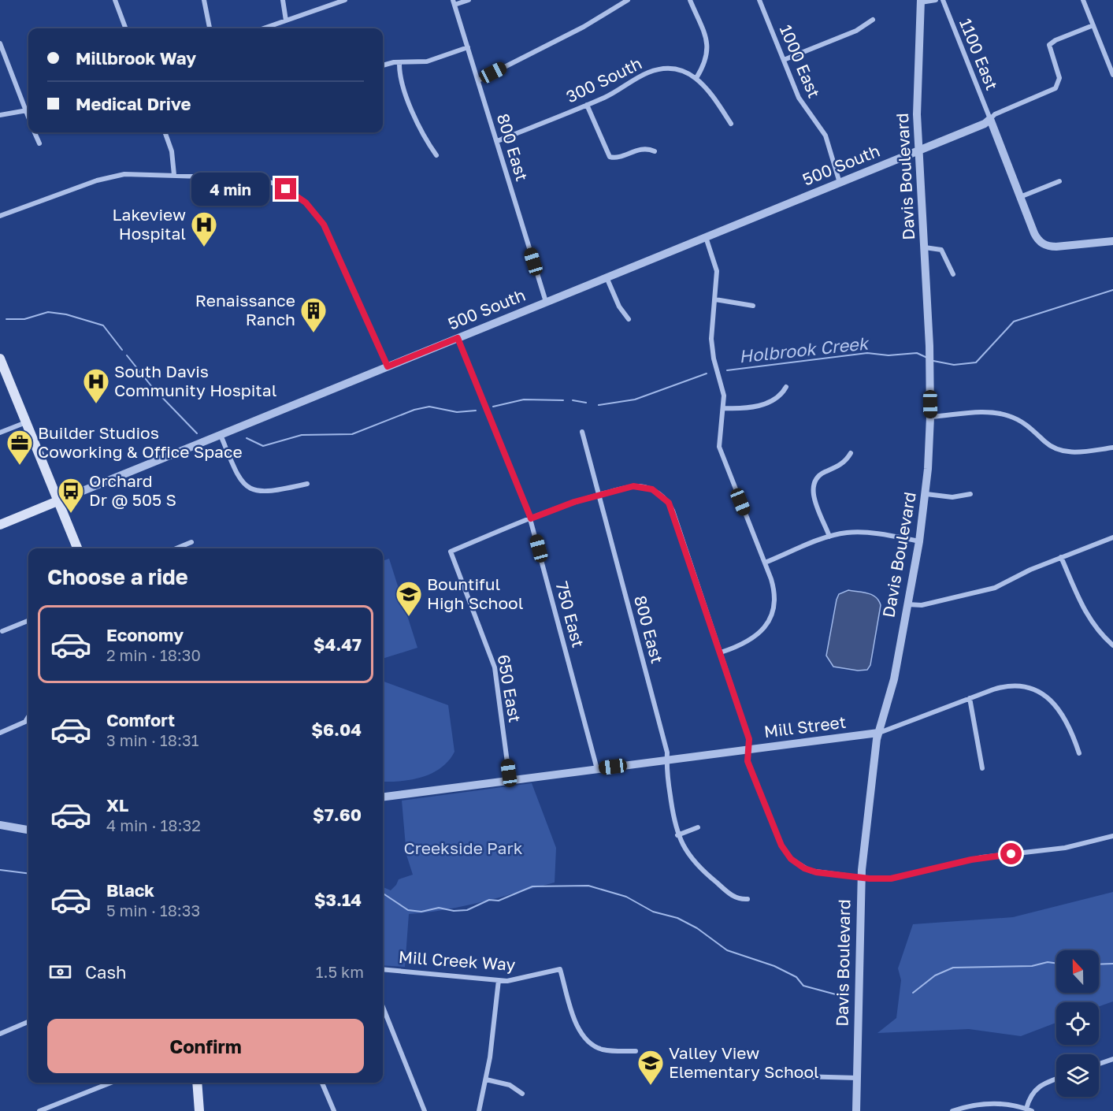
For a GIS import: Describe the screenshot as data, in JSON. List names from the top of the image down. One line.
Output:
{"streets":{"main road":["500 South"],"street":["1100 East","1000 East","300 South","800 East","Davis Boulevard","750 East","650 East","Mill Street","Mill Creek Way"]},"crossings":[["1100 East","500 South"],["1000 East","500 South"],["300 South","800 East"],["800 East","500 South"],["800 East","Mill Street"],["500 South","Davis Boulevard"],["500 South","750 East"],["Davis Boulevard","Mill Street"],["750 East","650 East"],["750 East","Mill Street"],["650 East","Mill Street"]],"water":["Holbrook Creek"],"parks":["Creekside Park"],"places":{"hospital":["Lakeview Hospital","South Davis Community Hospital"],"building":["Renaissance Ranch"],"office":["Builder Studios Coworking & Office Space"],"bus stop":["Orchard Dr @ 505 S"],"school or university":["Bountiful High School","Valley View Elementary School"]},"north":"top","page":{"banner":["Millbrook Way","Medical Drive"],"bubble":"4 min","heading":"Choose a ride","list":[{"name":"Economy","note":"2 min · 18:30","value":"$4.47"},{"name":"Comfort","note":"3 min · 18:31","value":"$6.04"},{"name":"XL","note":"4 min · 18:32","value":"$7.60"},{"name":"Black","note":"5 min · 18:33","value":"$3.14"}],"pay":["Cash","1.5 km"],"buttons":"Confirm"}}
